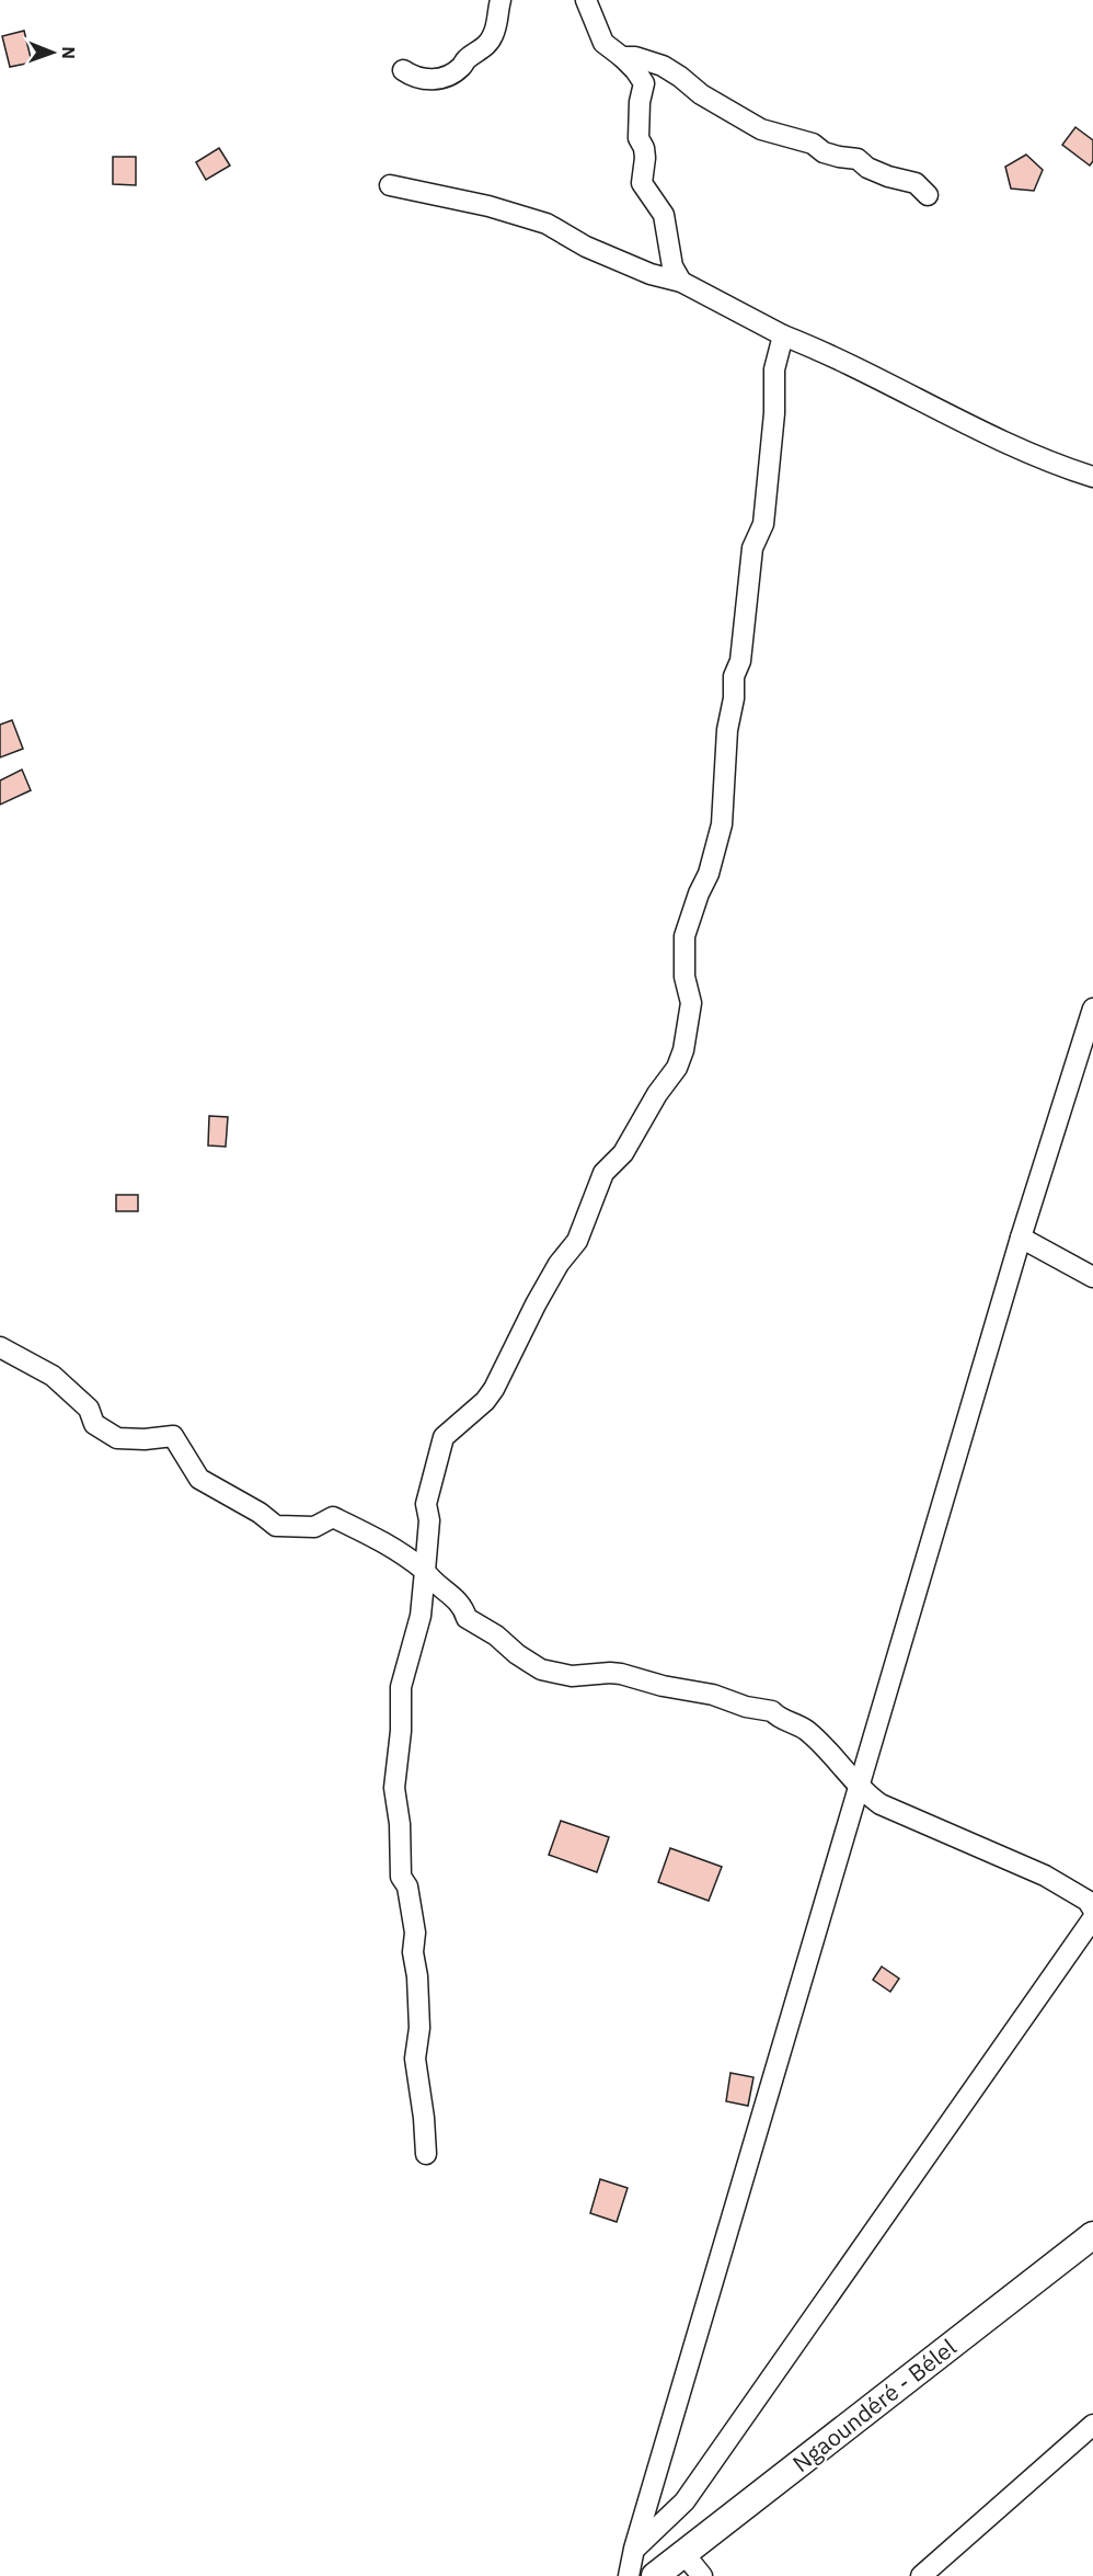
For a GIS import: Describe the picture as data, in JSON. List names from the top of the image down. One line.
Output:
{"streets":{"main road":["Ngaoundéré - Bélel"]},"north":"right"}
